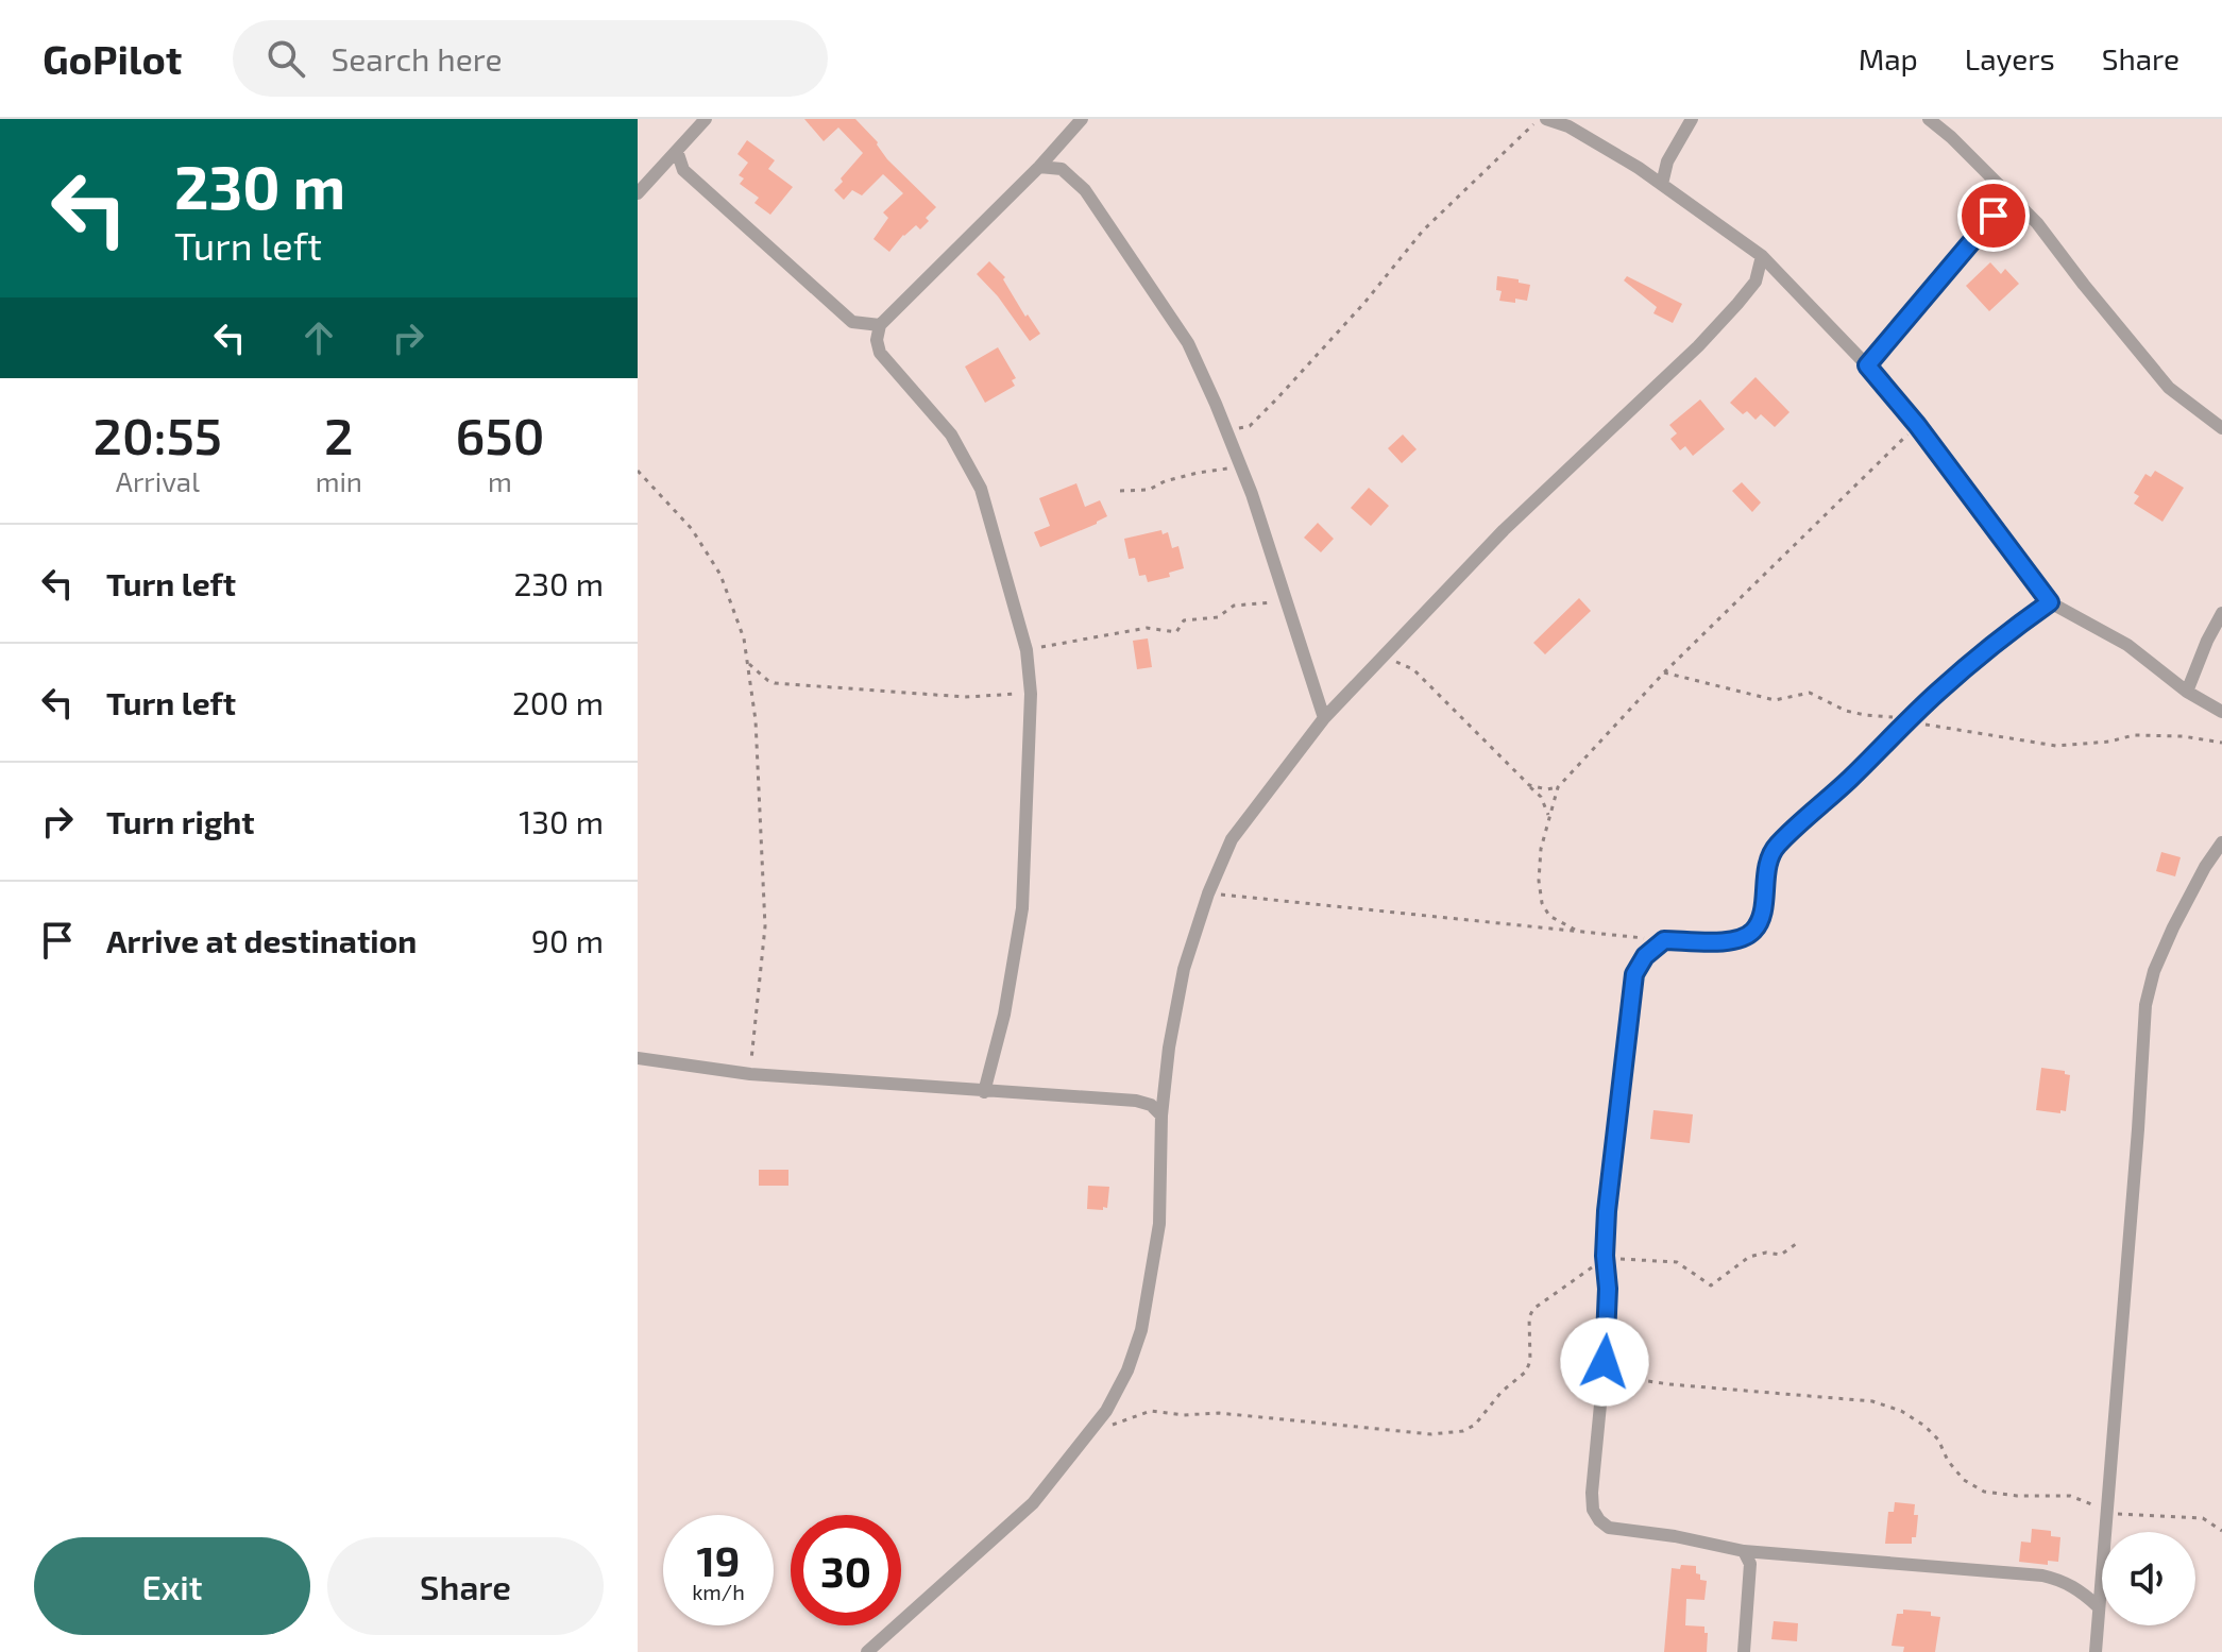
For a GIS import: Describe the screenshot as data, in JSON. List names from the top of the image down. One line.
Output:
{"page":{"header":"GoPilot","search":"Search here","nav":["Map","Layers","Share"],"turn":["230 m","Turn left"],"eta":["20:55","Arrival","2","min","650","m"],"list":[{"name":"Turn left","value":"230 m"},{"name":"Turn left","value":"200 m"},{"name":"Turn right","value":"130 m"},{"name":"Arrive at destination","value":"90 m"}],"speed":"19 km/h","limit":"30","buttons":["Exit","Share"]}}
